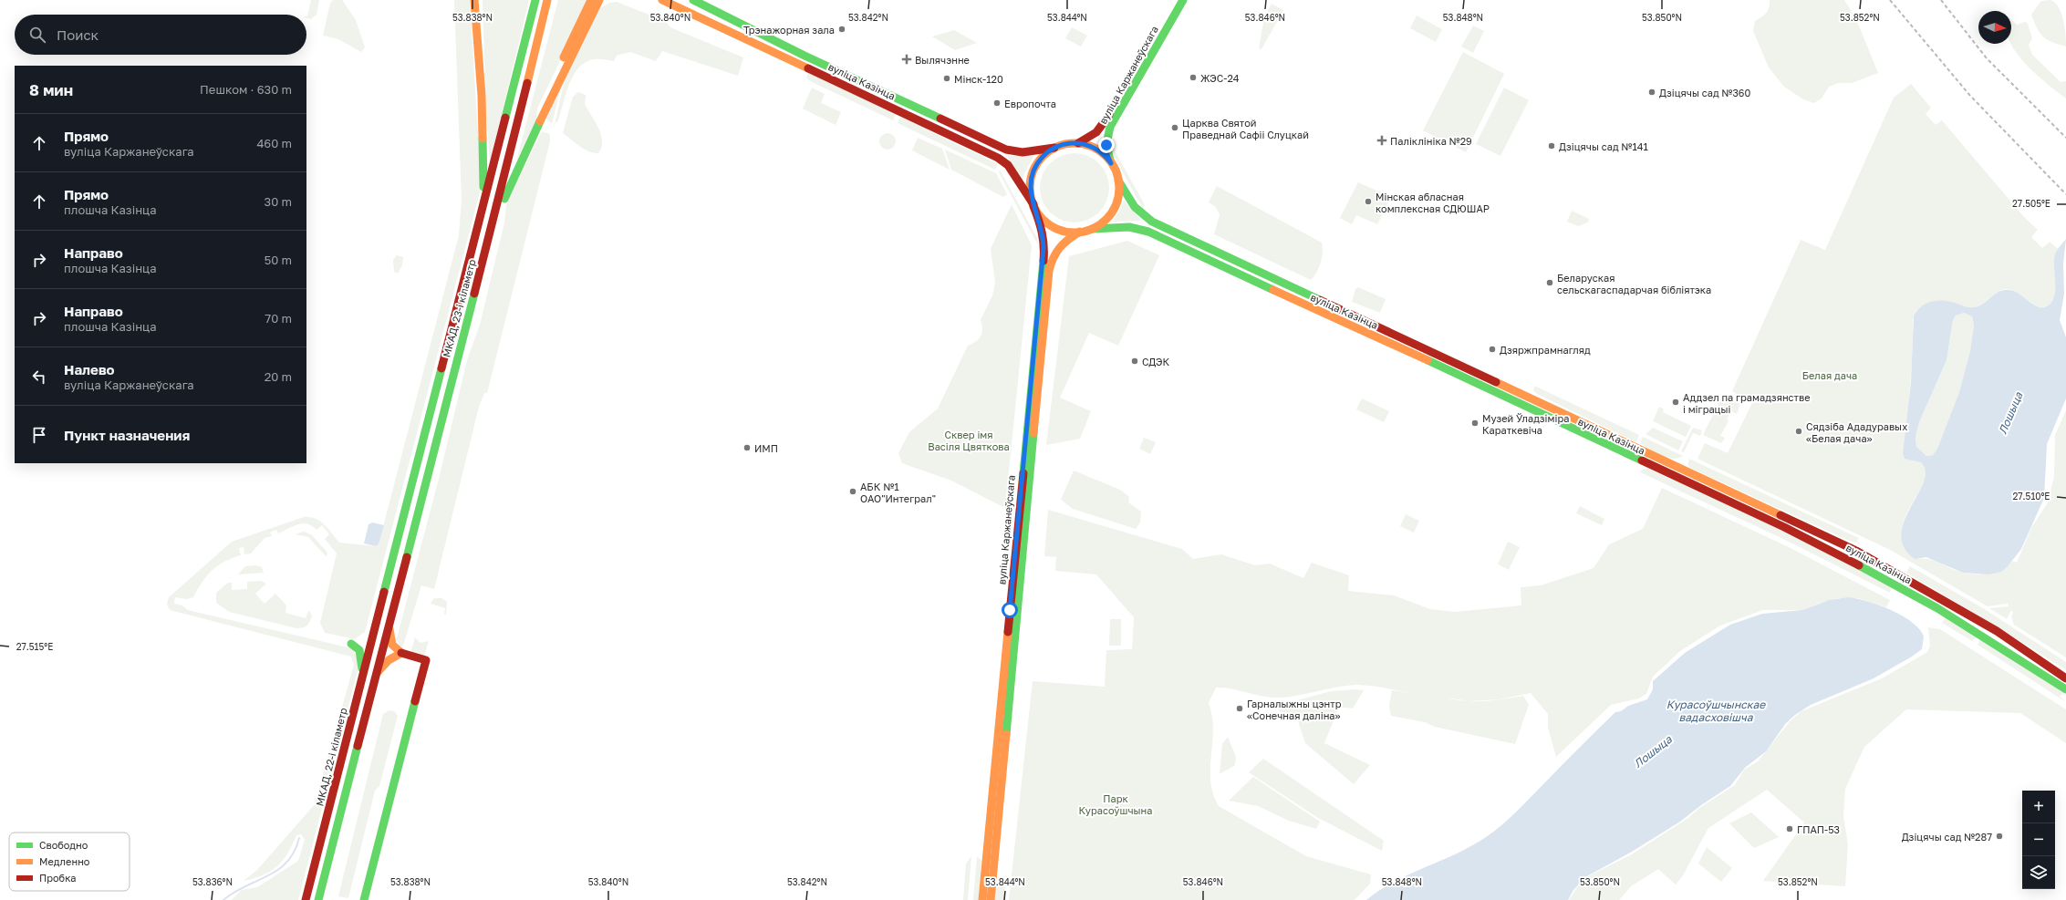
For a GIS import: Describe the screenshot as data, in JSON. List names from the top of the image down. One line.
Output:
{"streets":{"main road":["вуліца Каржанеўскага","вуліца Казінца","МКАД, 23-і кіламетр","МКАД, 22-і кіламетр"]},"crossings":[["вуліца Каржанеўскага","вуліца Казінца"],["МКАД, 23-і кіламетр","МКАД, 22-і кіламетр"]],"water":["Лошыца","Курасоўшчынскае вадасховішча"],"parks":["Белая дача","Сквер імя Васіля Цвяткова","Парк Курасоўшчына"],"places":{"other":["Трэнажорная зала","ЖЭС-24","Мінск-120","Дзіцячы сад №360","Европочта","Царква Святой Праведнай Сафіі Слуцкай","Дзіцячы сад №141","Мінская абласная комплексная СДЮШАР","Беларуская сельскагаспадарчая бібліятэка","Дзяржпрамнагляд","СДЭК","Аддзел па грамадзянстве і міграцыі","Музей Ўладзіміра Караткевіча","Сядзіба Ададуравых «Белая дача»","ИМП","АБК №1 ОАО\"Интеграл\"","Гарналыжны цэнтр «Сонечная даліна»","ГПАП-53","Дзіцячы сад №287"],"health":["Вылячэнне","Паліклініка №29"]},"legend":["Свободно","Медленно","Пробка"],"north":"right","page":{"search":"Поиск","heading":["8 мин","Пешком · 630 m"],"list":[["Прямо","вуліца Каржанеўскага","460 m"],["Прямо","плошча Казінца","30 m"],["Направо","плошча Казінца","50 m"],["Направо","плошча Казінца","70 m"],["Налево","вуліца Каржанеўскага","20 m"],"Пункт назначения"],"map_buttons":["+","−"]},"coordinates":["53.838°N","53.840°N","53.842°N","53.844°N","53.846°N","53.848°N","53.850°N","53.852°N","27.505°E","27.510°E","27.515°E","53.836°N"]}
